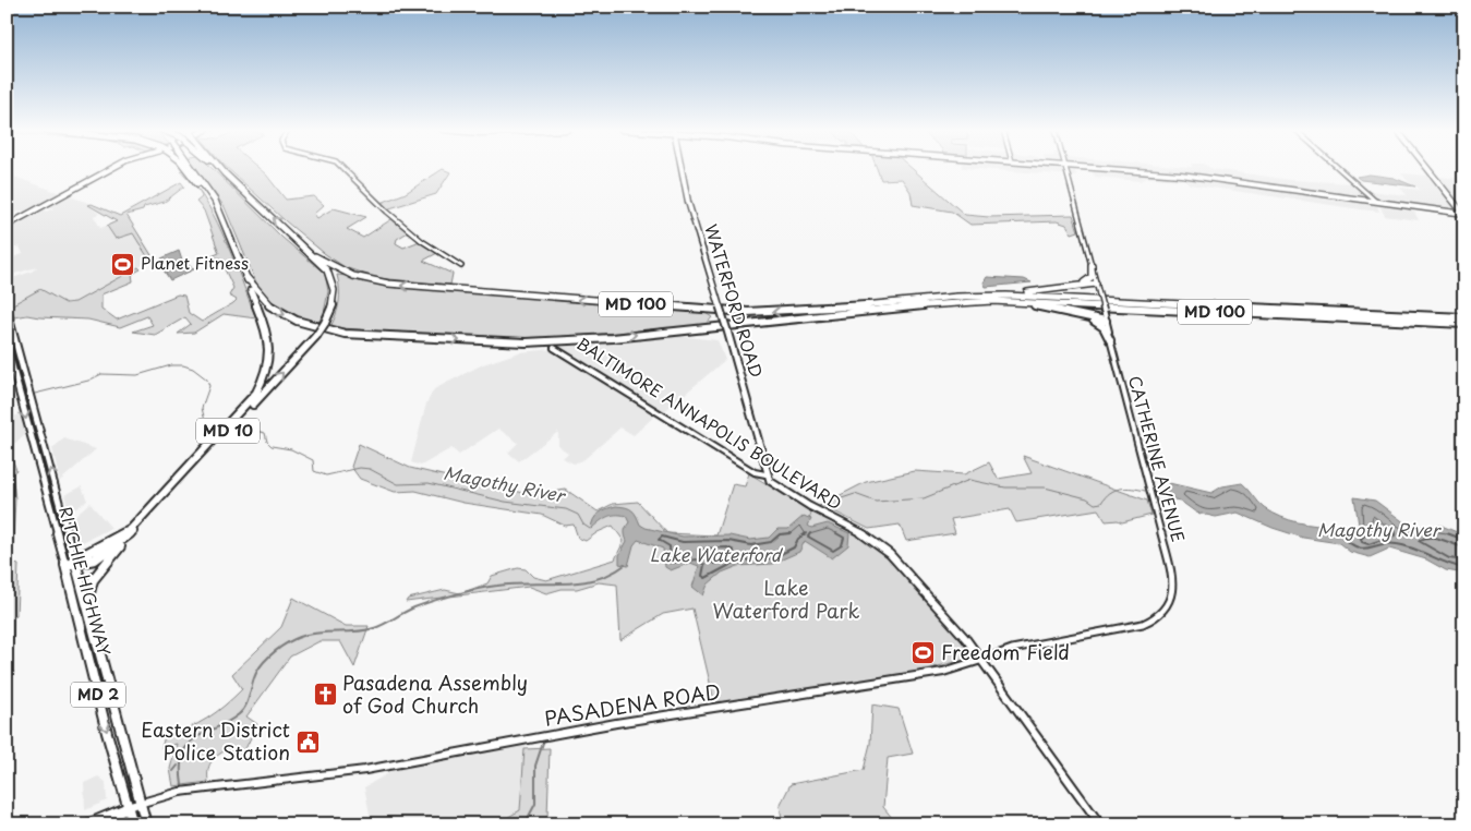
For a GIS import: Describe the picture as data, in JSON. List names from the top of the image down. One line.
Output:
{"streets":{"highway":["MD 100","MD 10","RITCHIE HIGHWAY","MD 2"],"main road":["WATERFORD ROAD","BALTIMORE ANNAPOLIS BOULEVARD","PASADENA ROAD"],"street":["CATHERINE AVENUE"]},"crossings":[["WATERFORD ROAD","BALTIMORE ANNAPOLIS BOULEVARD"],["MD 100","MD 10"],["BALTIMORE ANNAPOLIS BOULEVARD","CATHERINE AVENUE"],["BALTIMORE ANNAPOLIS BOULEVARD","PASADENA ROAD"],["MD 10","RITCHIE HIGHWAY"],["CATHERINE AVENUE","PASADENA ROAD"],["RITCHIE HIGHWAY","MD 2"],["RITCHIE HIGHWAY","PASADENA ROAD"],["MD 2","PASADENA ROAD"]],"water":["Magothy River","Lake Waterford"],"parks":["Lake Waterford Park"],"places":{"sports":["Planet Fitness","Freedom Field"],"church":["Pasadena Assembly of God Church"],"public building":["Eastern District Police Station"]}}
